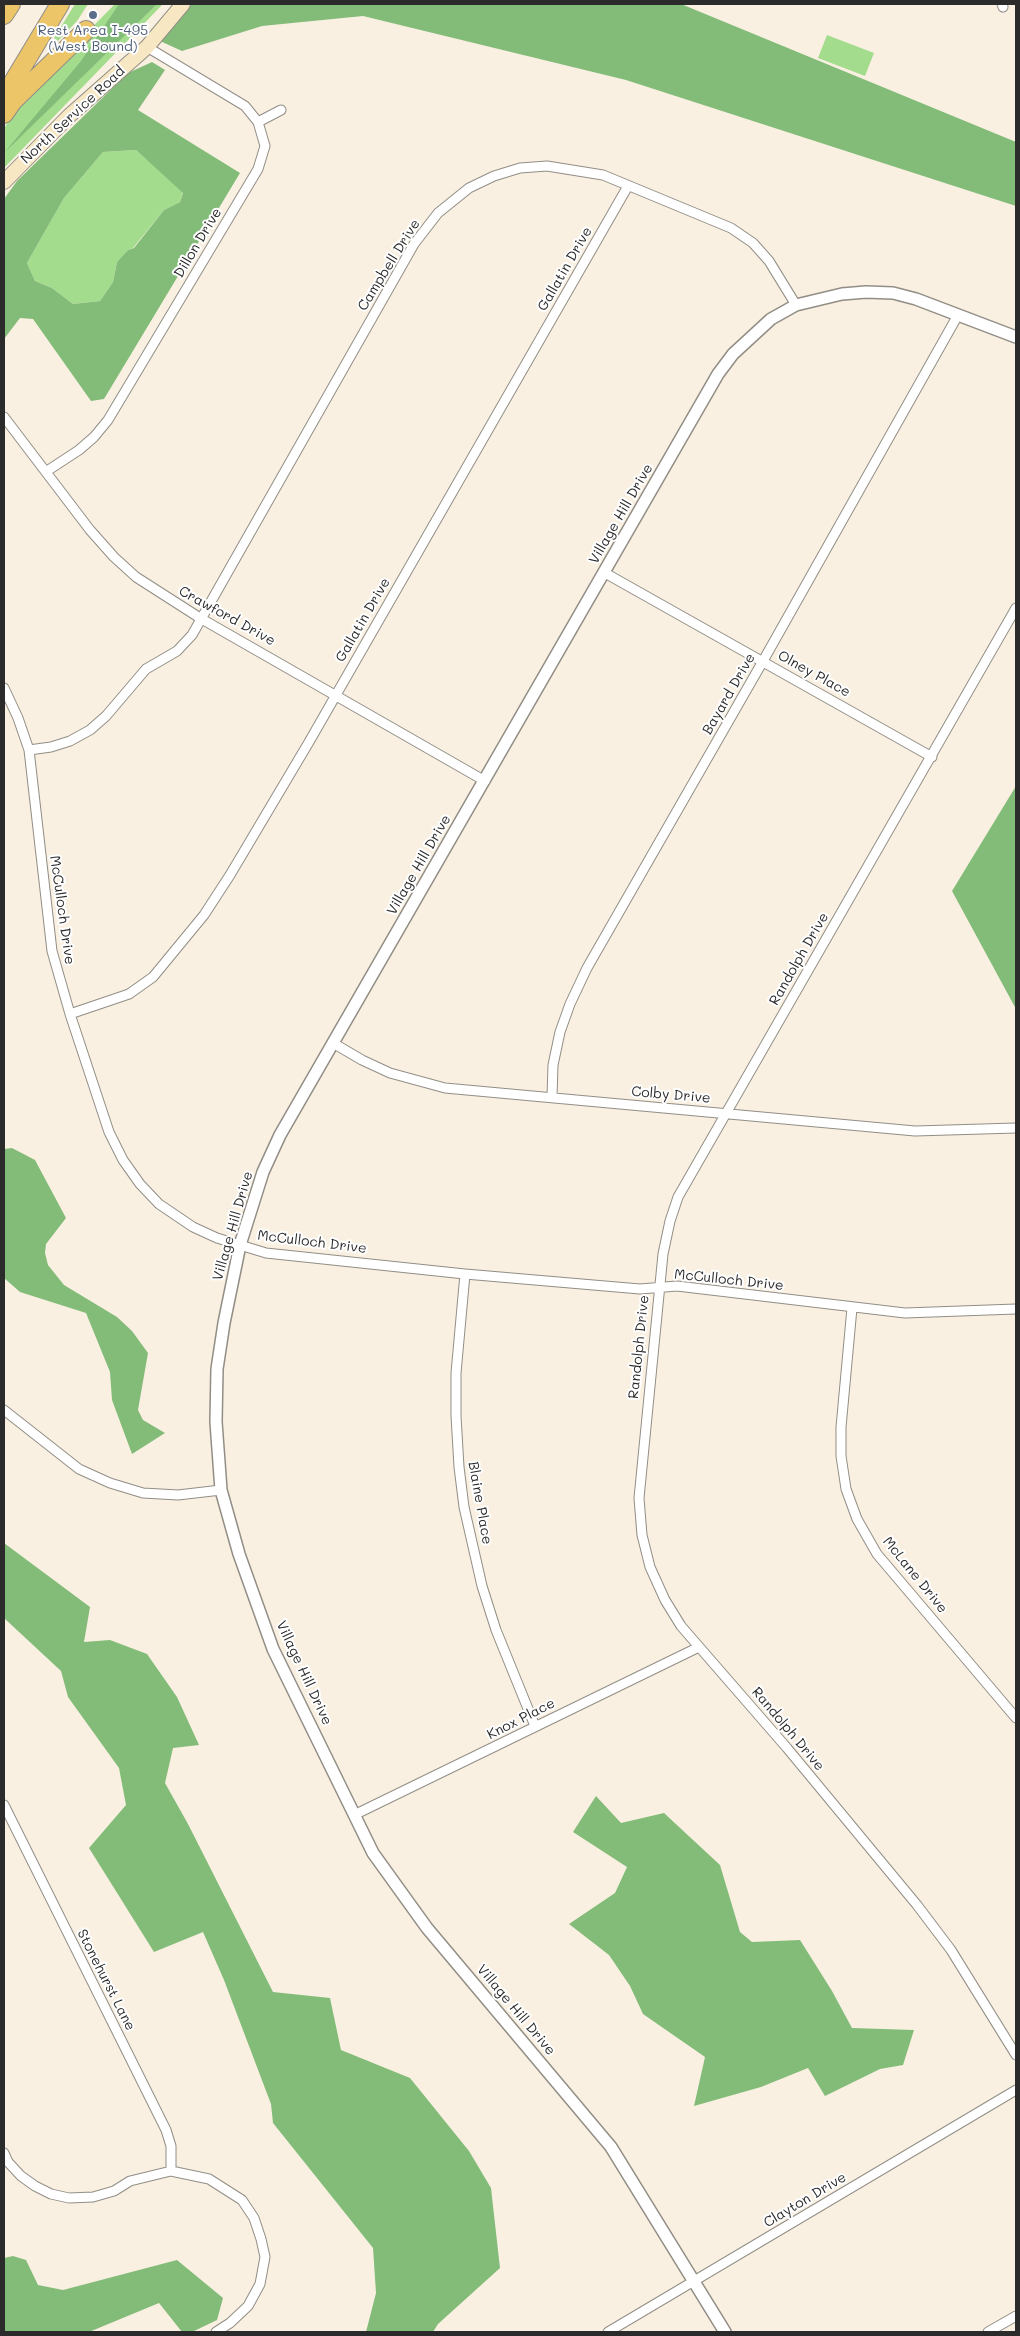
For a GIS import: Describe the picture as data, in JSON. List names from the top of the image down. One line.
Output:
{"streets":{"main road":["North Service Road"],"street":["Dillon Drive","Campbell Drive","Gallatin Drive","Village Hill Drive","Crawford Drive","Olney Place","Bayard Drive","McCulloch Drive","Randolph Drive","Colby Drive","Blaine Place","McLane Drive","Knox Place","Stonehurst Lane","Clayton Drive"]},"crossings":[["North Service Road","Dillon Drive"],["Dillon Drive","Crawford Drive"],["Campbell Drive","Gallatin Drive"],["Campbell Drive","Village Hill Drive"],["Campbell Drive","Crawford Drive"],["Campbell Drive","McCulloch Drive"],["Gallatin Drive","Crawford Drive"],["Gallatin Drive","McCulloch Drive"],["Village Hill Drive","Crawford Drive"],["Village Hill Drive","Olney Place"],["Village Hill Drive","Bayard Drive"],["Village Hill Drive","McCulloch Drive"],["Village Hill Drive","Colby Drive"],["Village Hill Drive","Knox Place"],["Village Hill Drive","Clayton Drive"],["Olney Place","Bayard Drive"],["Olney Place","Randolph Drive"],["Bayard Drive","Colby Drive"],["McCulloch Drive","Randolph Drive"],["McCulloch Drive","Blaine Place"],["McCulloch Drive","McLane Drive"],["Randolph Drive","Colby Drive"],["Randolph Drive","Knox Place"],["Blaine Place","Knox Place"]],"places":["Rest Area I-495 (West Bound)"]}
